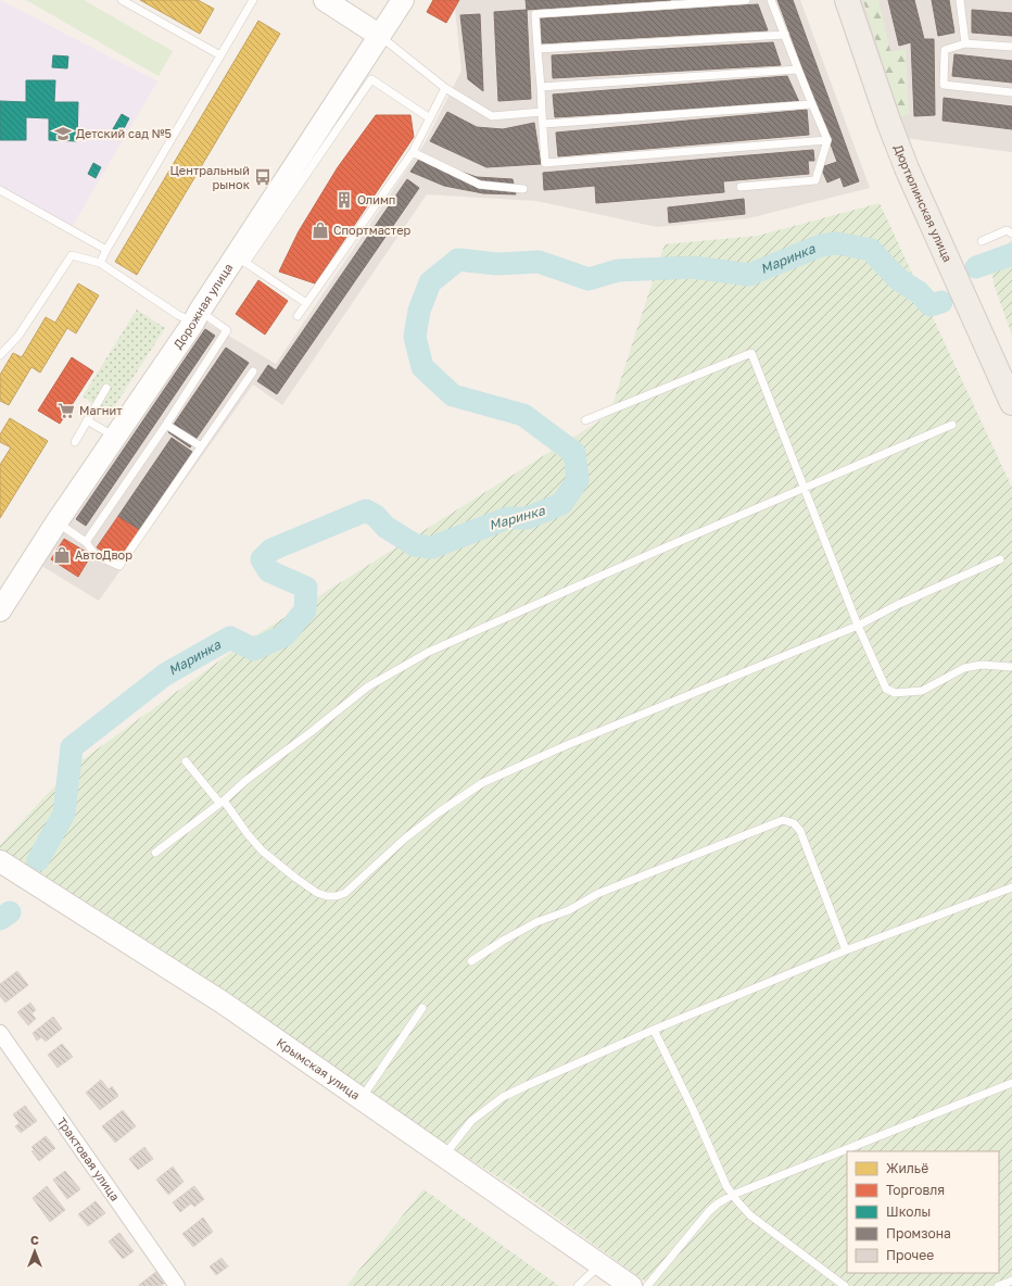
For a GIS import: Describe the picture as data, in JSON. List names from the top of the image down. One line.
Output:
{"streets":{"main road":["Дюртюлинская улица","Дорожная улица","Крымская улица"],"street":["Трактовая улица"]},"water":["Маринка"],"places":{"school or university":["Детский сад №5"],"bus stop":["Центральный рынок"],"building":["Олимп"],"shop":["Спортмастер","АвтоДвор"],"supermarket":["Магнит"]},"legend":["Жильё","Торговля","Школы","Промзона","Прочее"],"north":"top"}
